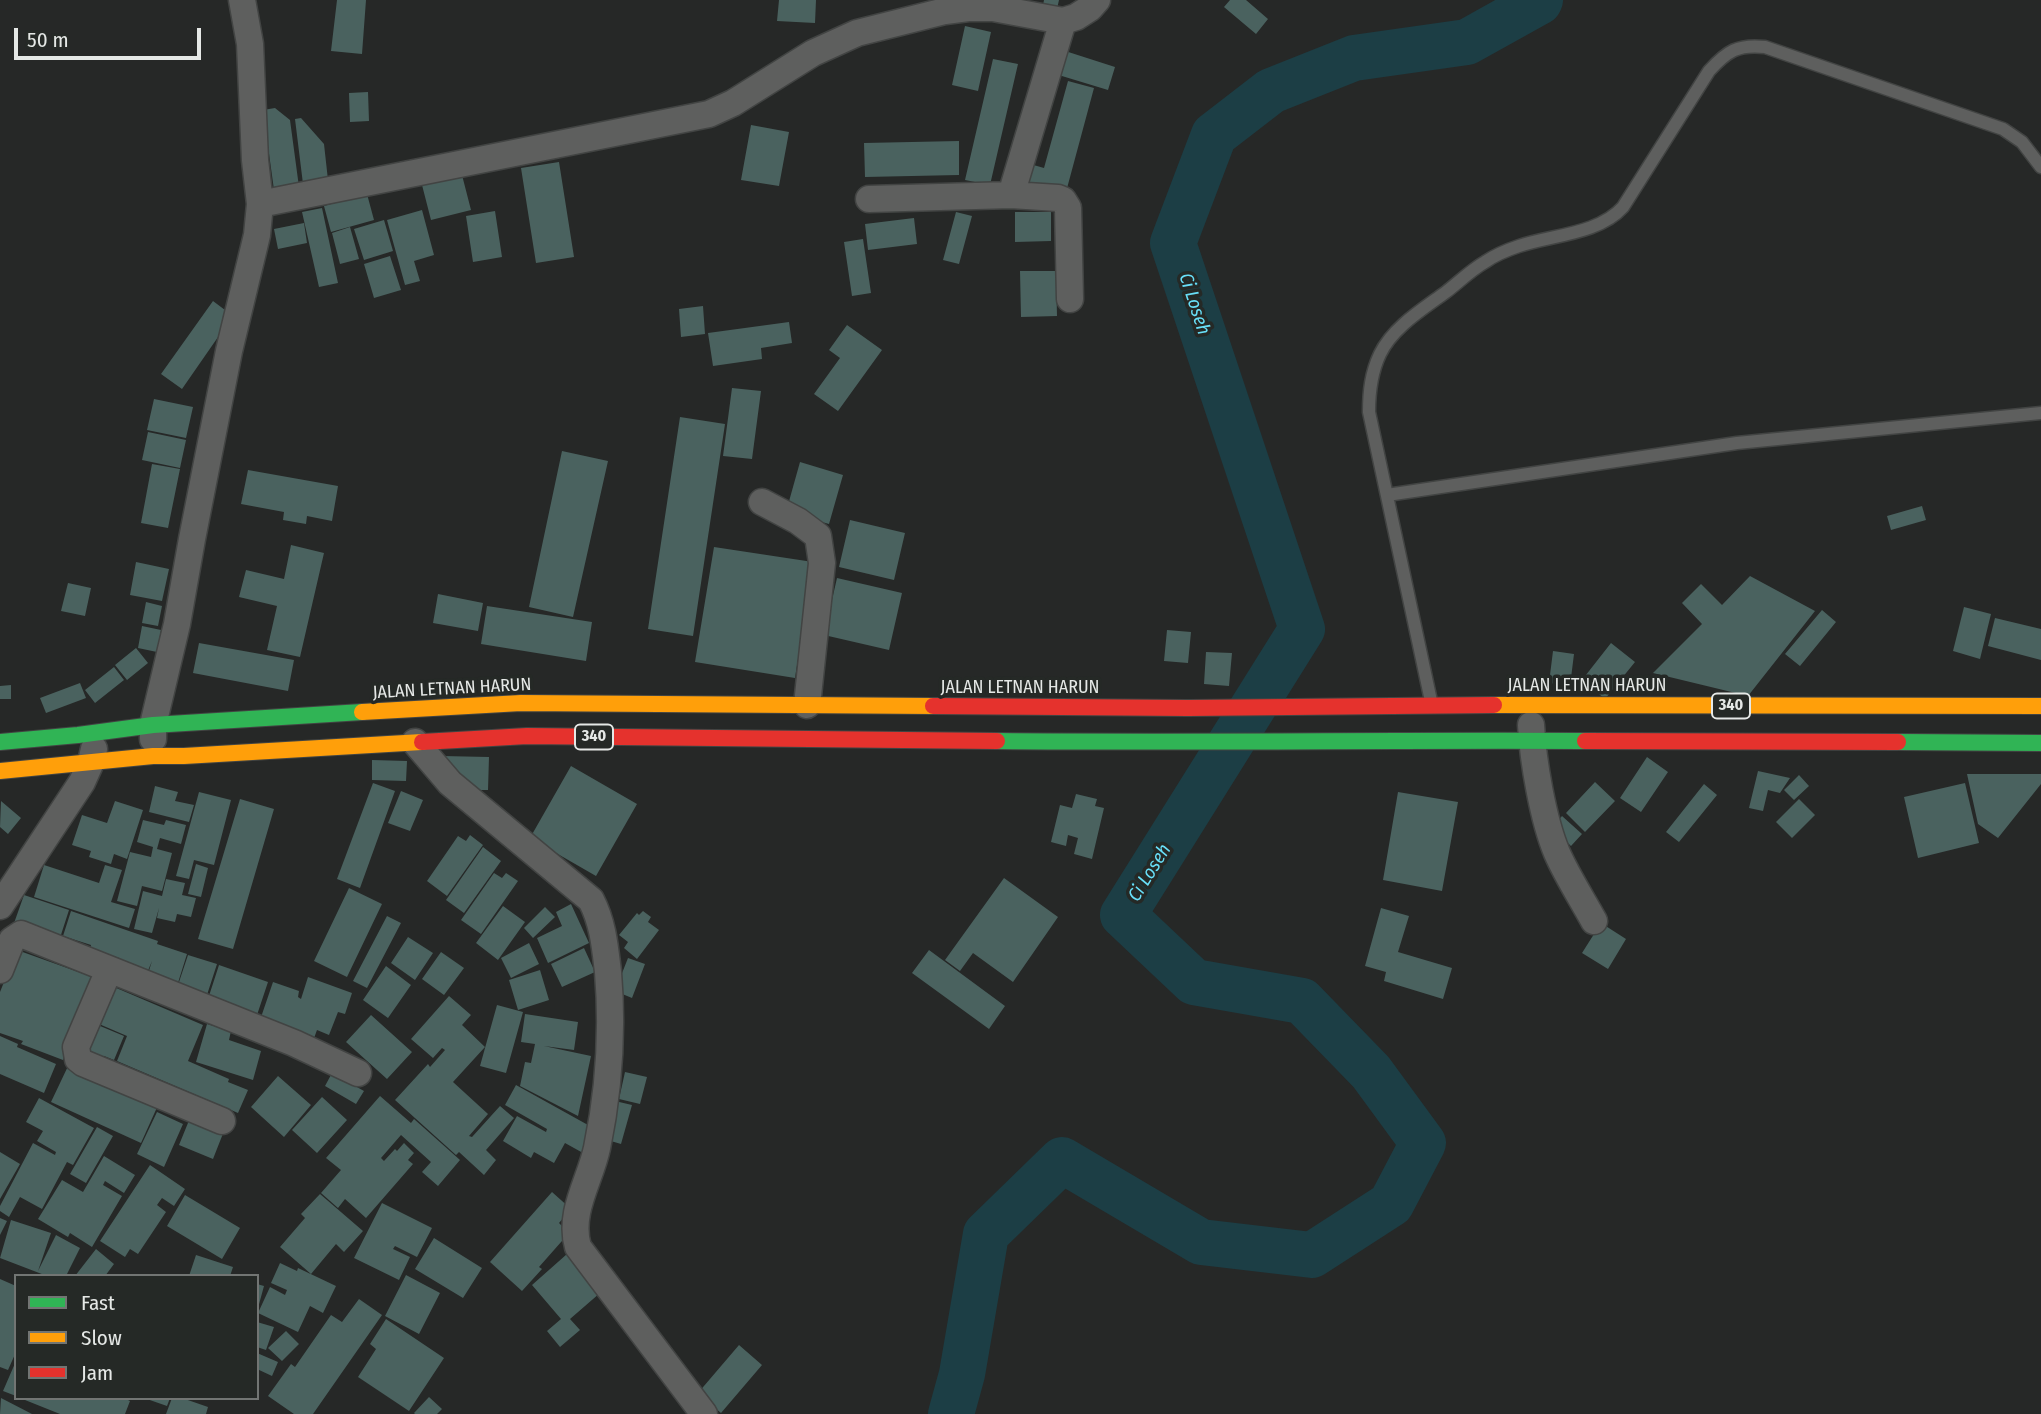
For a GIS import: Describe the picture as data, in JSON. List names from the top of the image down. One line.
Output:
{"streets":{"main road":["JALAN LETNAN HARUN","340"]},"water":["Ci Loseh"],"legend":["Fast","Slow","Jam"],"scale_bar":"50 m"}
